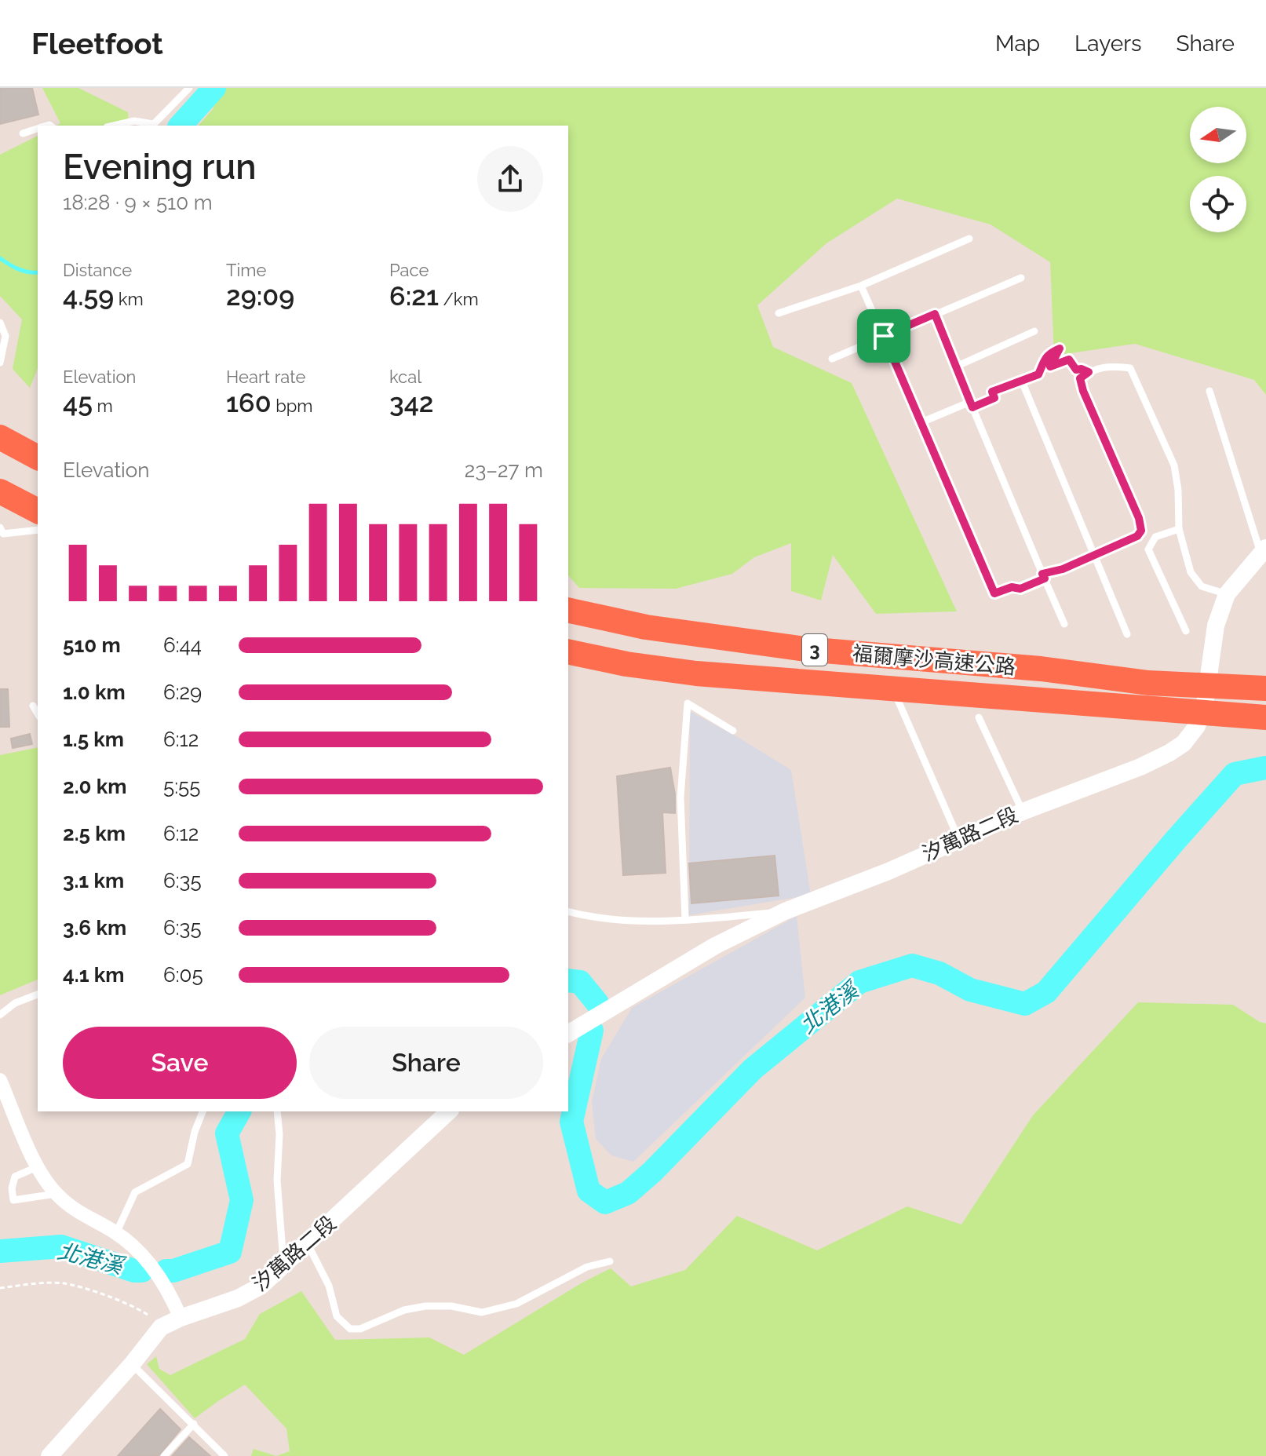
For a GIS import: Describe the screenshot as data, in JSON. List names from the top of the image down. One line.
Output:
{"streets":{"highway":["3","福爾摩沙高速公路"],"street":["汐萬路二段"]},"water":["北港溪"],"north":"left","page":{"header":"Fleetfoot","nav":["Map","Layers","Share"],"heading":["Evening run","18:28 · 9 × 510 m"],"stats":[["Distance","4.59 km"],["Time","29:09"],["Pace","6:21 /km"],["Elevation","45 m"],["Heart rate","160 bpm"],["kcal","342"]],"chart":["Elevation","23–27 m"],"list":[{"name":"510 m","note":"6:44"},{"name":"1.0 km","note":"6:29"},{"name":"1.5 km","note":"6:12"},{"name":"2.0 km","note":"5:55"},{"name":"2.5 km","note":"6:12"},{"name":"3.1 km","note":"6:35"},{"name":"3.6 km","note":"6:35"},{"name":"4.1 km","note":"6:05"}],"buttons":["Save","Share"]}}
